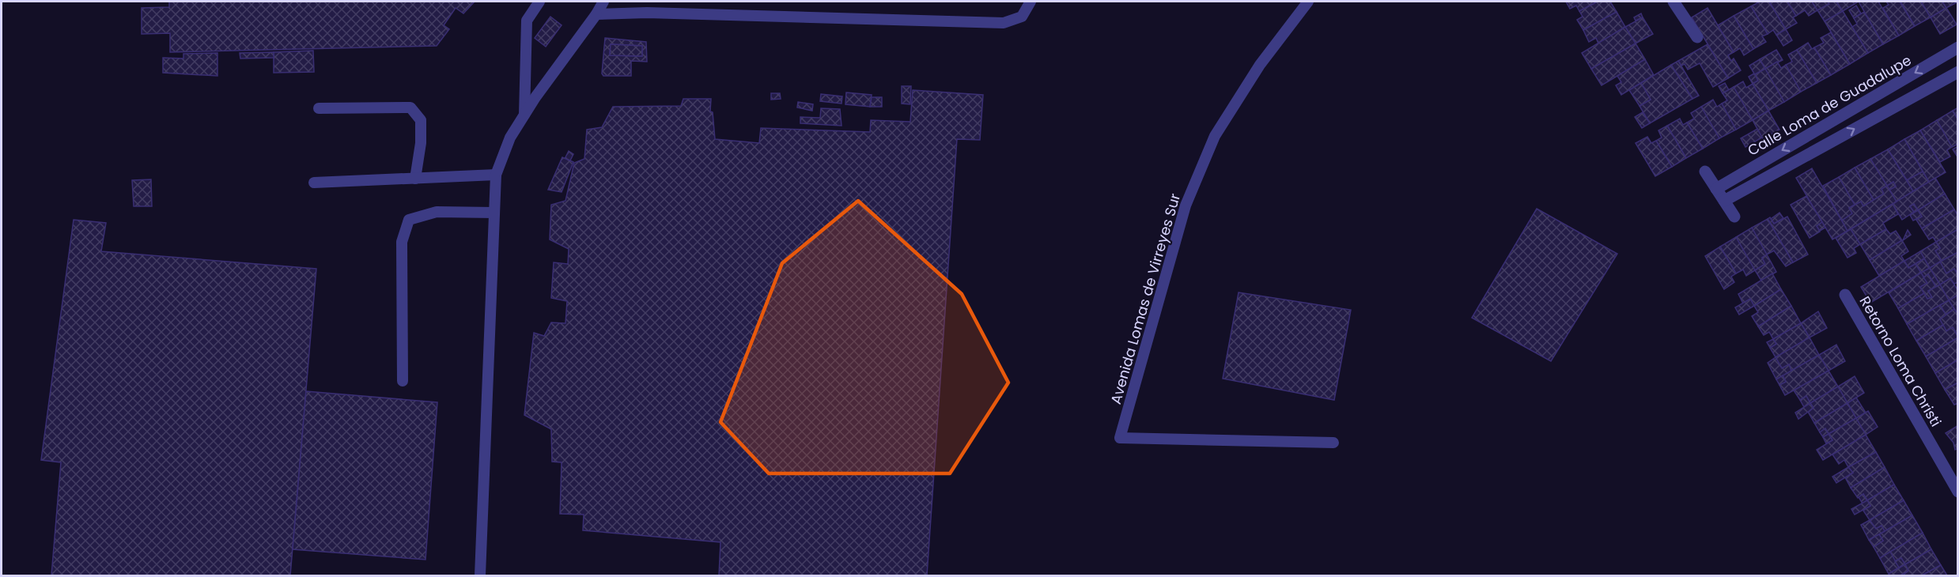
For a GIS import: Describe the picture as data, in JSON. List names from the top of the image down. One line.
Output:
{"streets":{"street":["Calle Loma de Guadalupe","Retorno Loma Christi"],"lane":["Avenida Lomas de Virreyes Sur"]}}
